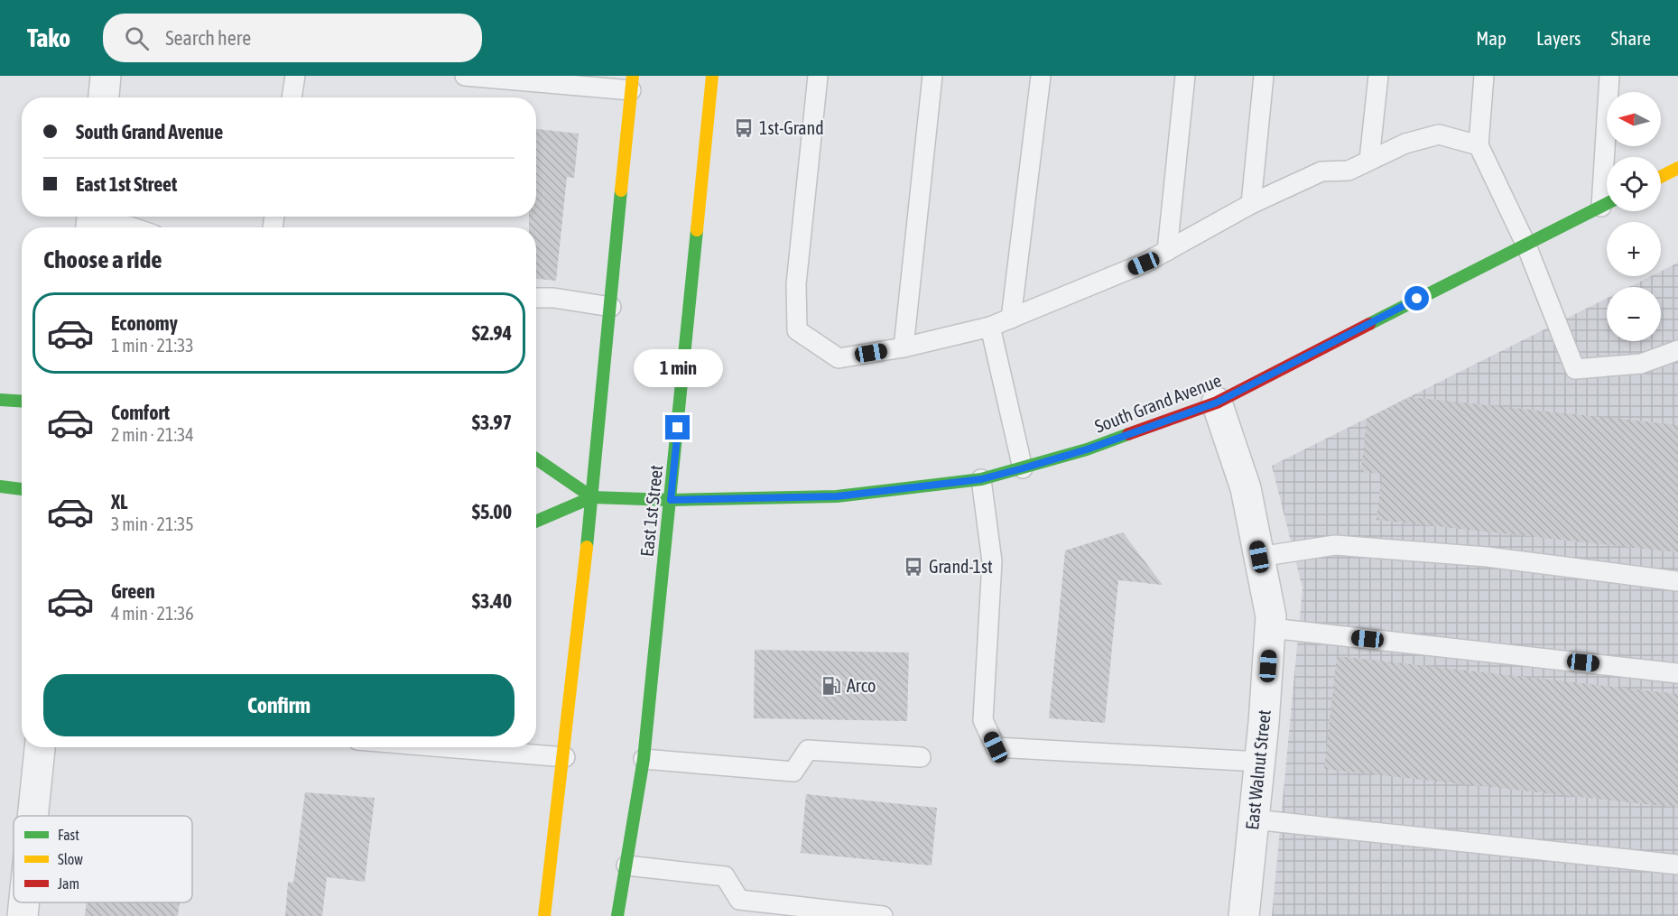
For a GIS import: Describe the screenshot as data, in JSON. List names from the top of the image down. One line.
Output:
{"streets":{"main road":["South Grand Avenue","East 1st Street"],"street":["East Walnut Street"]},"crossings":[["South Grand Avenue","East 1st Street"],["South Grand Avenue","East Walnut Street"]],"places":{"bus stop":["1st-Grand","Grand-1st"],"fuel station":["Arco"]},"legend":["Fast","Slow","Jam"],"north":"left","page":{"header":"Tako","search":"Search here","nav":["Map","Layers","Share"],"map_buttons":["+","−"],"banner":["South Grand Avenue","East 1st Street"],"heading":"Choose a ride","list":[{"name":"Economy","note":"1 min · 21:33","value":"$2.94"},{"name":"Comfort","note":"2 min · 21:34","value":"$3.97"},{"name":"XL","note":"3 min · 21:35","value":"$5.00"},{"name":"Green","note":"4 min · 21:36","value":"$3.40"}],"bubble":"1 min","buttons":"Confirm"}}
